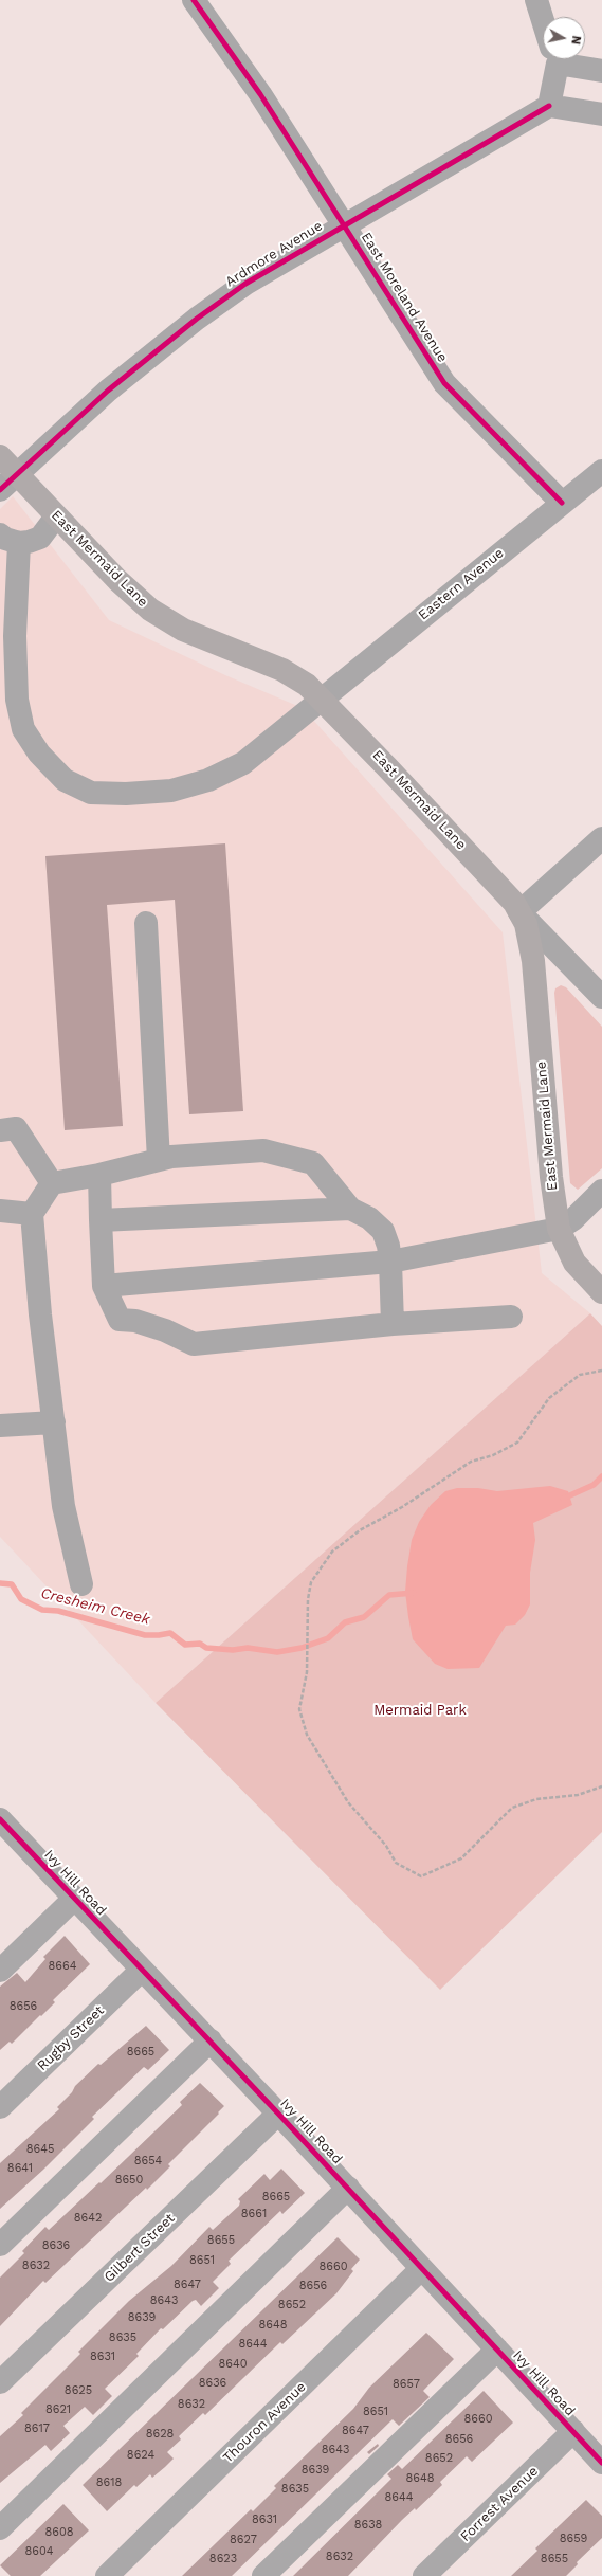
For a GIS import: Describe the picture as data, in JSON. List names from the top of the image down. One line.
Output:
{"streets":{"main road":["East Mermaid Lane"],"street":["Ardmore Avenue","East Moreland Avenue","Eastern Avenue","Ivy Hill Road","Rugby Street","Gilbert Street","Thouron Avenue","Forrest Avenue"]},"crossings":[["Ardmore Avenue","East Moreland Avenue"],["Ardmore Avenue","East Mermaid Lane"],["East Moreland Avenue","Eastern Avenue"],["East Mermaid Lane","Eastern Avenue"],["Ivy Hill Road","Rugby Street"],["Ivy Hill Road","Gilbert Street"],["Ivy Hill Road","Thouron Avenue"],["Ivy Hill Road","Forrest Avenue"]],"water":["Cresheim Creek"],"parks":["Mermaid Park"],"house_numbers":["8664","8656","8665","8645","8654","8641","8650","8665","8661","8642","8655","8636","8651","8632","8660","8647","8656","8643","8652","8639","8648","8635","8644","8631","8640","8636","8657","8625","8632","8621","8651","8660","8617","8647","8628","8656","8643","8624","8652","8639","8648","8618","8635","8644","8631","8638","8608","8659","8627","8604","8632","8623","8655"],"north":"right"}
